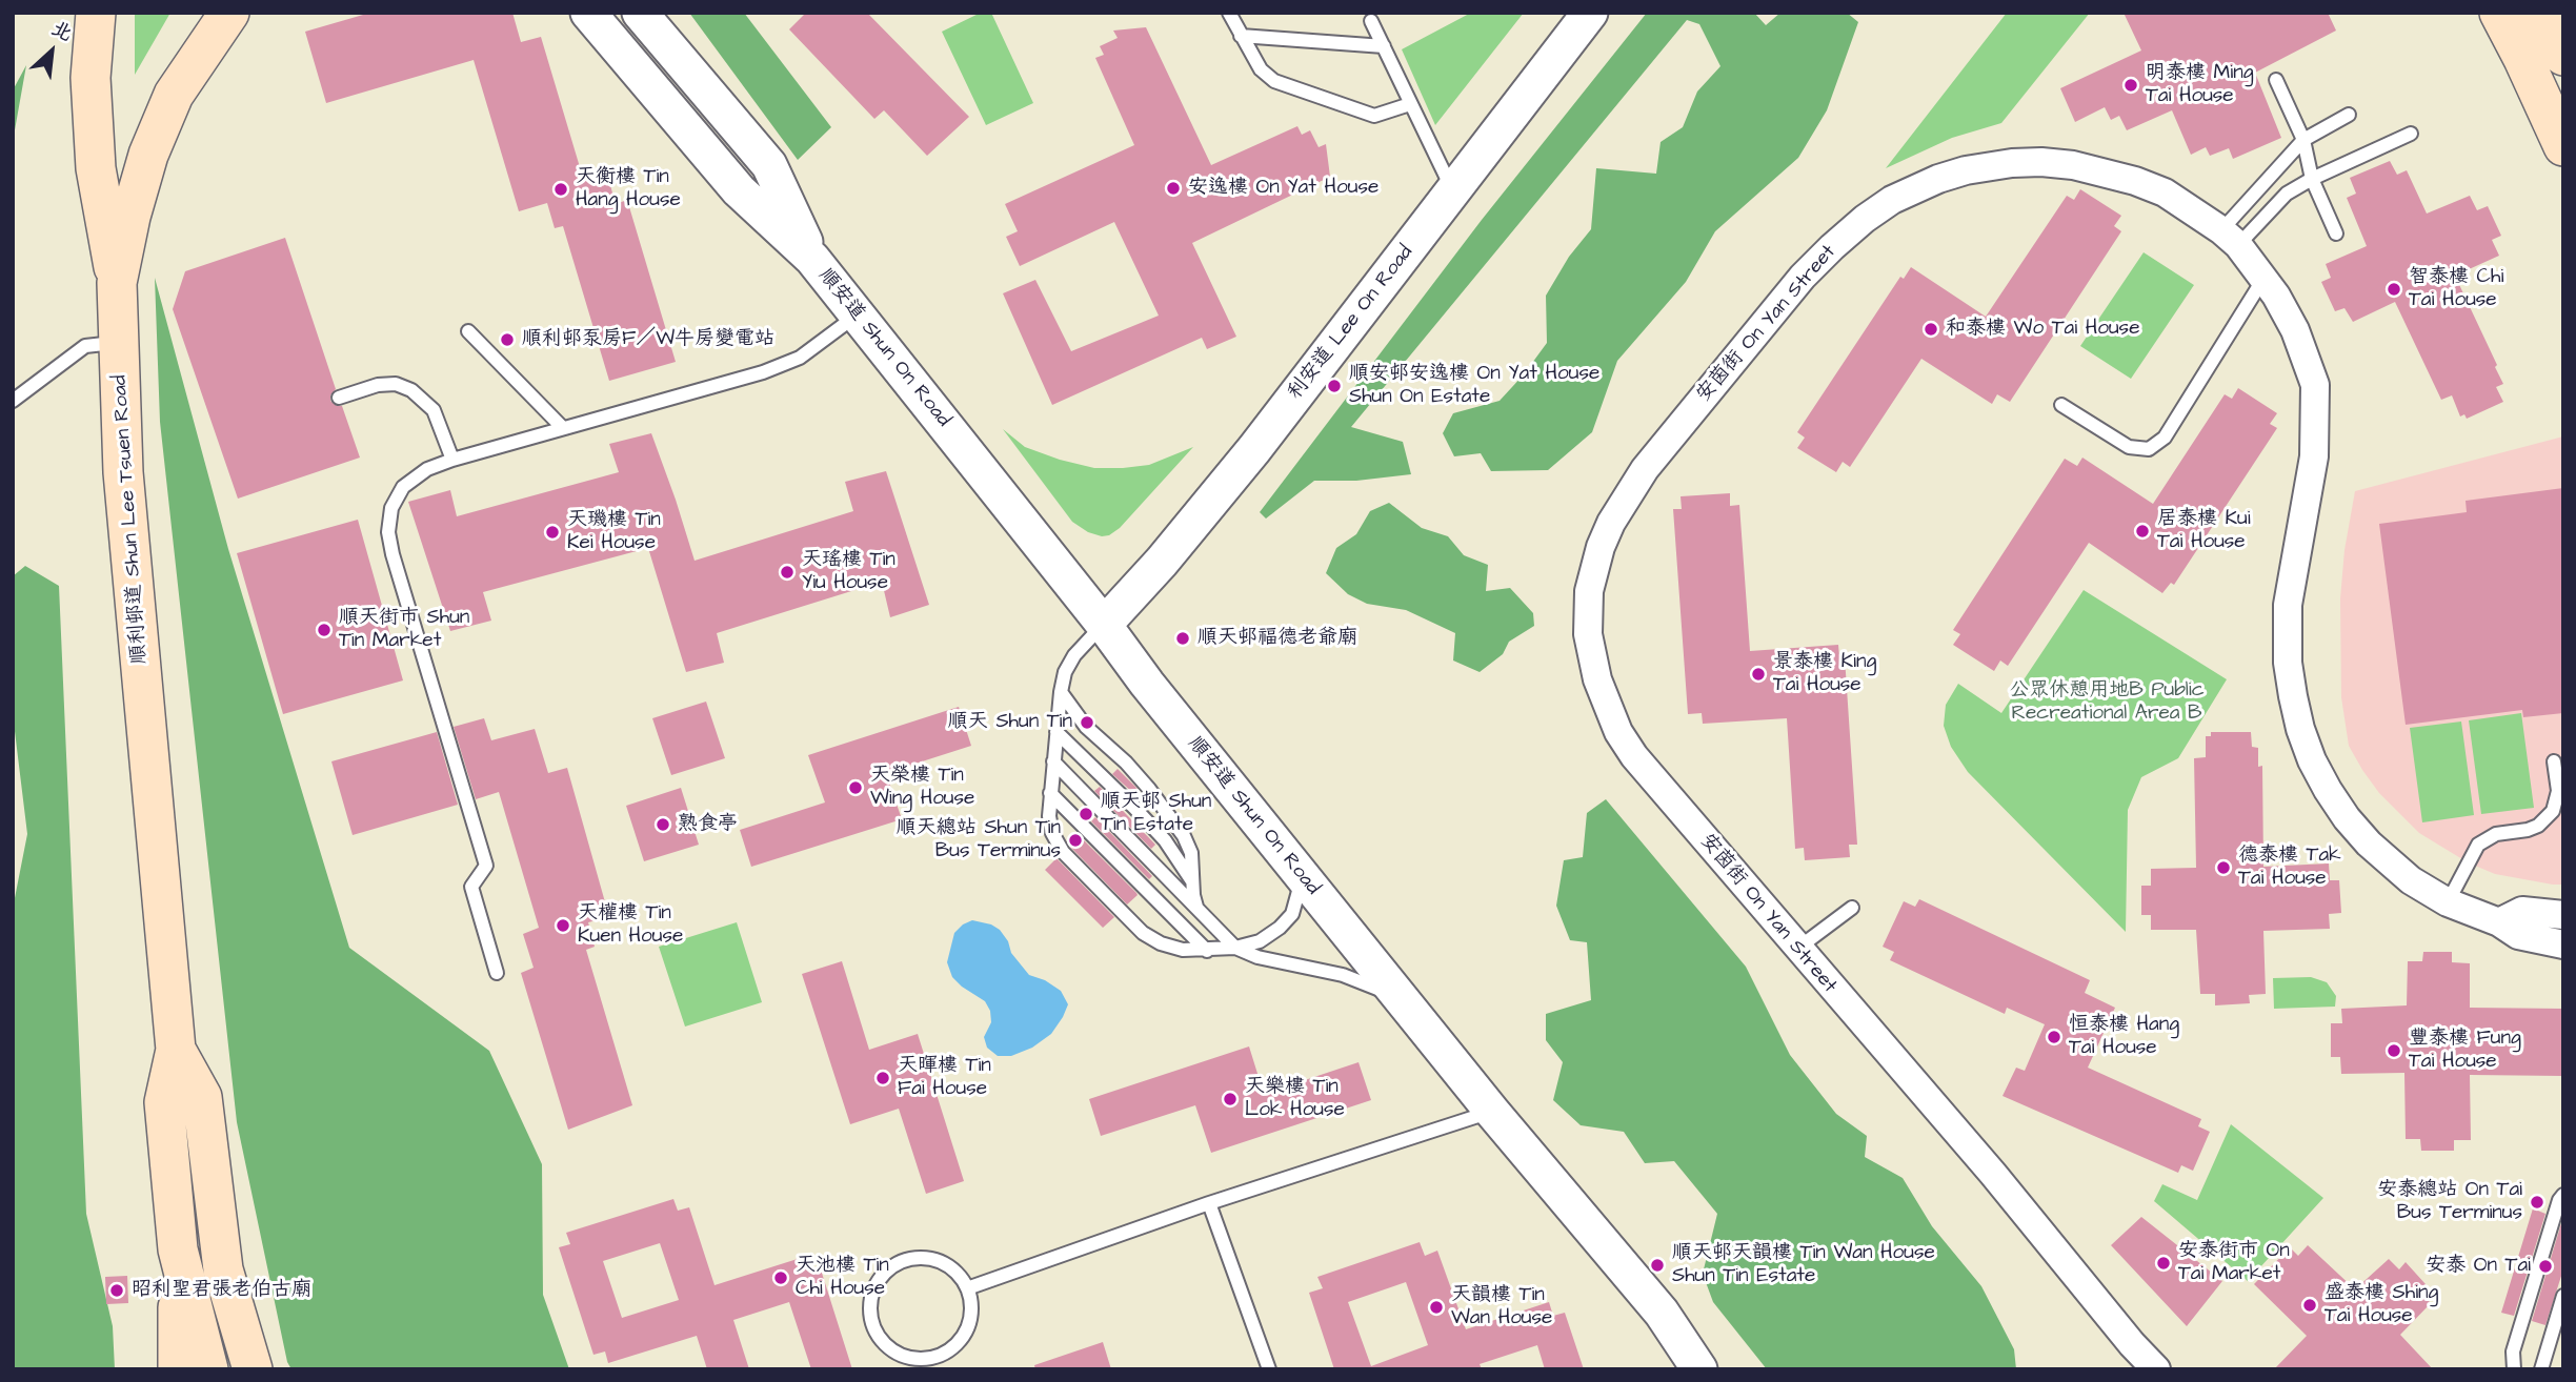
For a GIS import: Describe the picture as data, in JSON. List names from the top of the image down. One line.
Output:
{"streets":{"main road":["順利邨道 Shun Lee Tsuen Road"],"street":["利安道 Lee On Road","安茵街 On Yan Street","順安道 Shun On Road"]},"crossings":[["利安道 Lee On Road","順安道 Shun On Road"]],"parks":["公眾休憩用地B Public Recreational Area B"],"places":["明泰樓 Ming Tai House","安逸樓 On Yat House","天衡樓 Tin Hang House","智泰樓 Chi Tai House","和泰樓 Wo Tai House","順利邨泵房F／W牛房變電站","順安邨安逸樓 On Yat House Shun On Estate","居泰樓 Kui Tai House","天璣樓 Tin Kei House","天瑤樓 Tin Yiu House","順天街市 Shun Tin Market","順天邨福德老爺廟","景泰樓 King Tai House","順天 Shun Tin","天榮樓 Tin Wing House","順天邨 Shun Tin Estate","熟食亭","順天總站 Shun Tin Bus Terminus","德泰樓 Tak Tai House","天權樓 Tin Kuen House","恒泰樓 Hang Tai House","豐泰樓 Fung Tai House","天暉樓 Tin Fai House","天樂樓 Tin Lok House","安泰總站 On Tai Bus Terminus","安泰街市 On Tai Market","順天邨天韻樓 Tin Wan House Shun Tin Estate","安泰 On Tai","天池樓 Tin Chi House","昭利聖君張老伯古廟","盛泰樓 Shing Tai House","天韻樓 Tin Wan House"],"north":"top right"}
